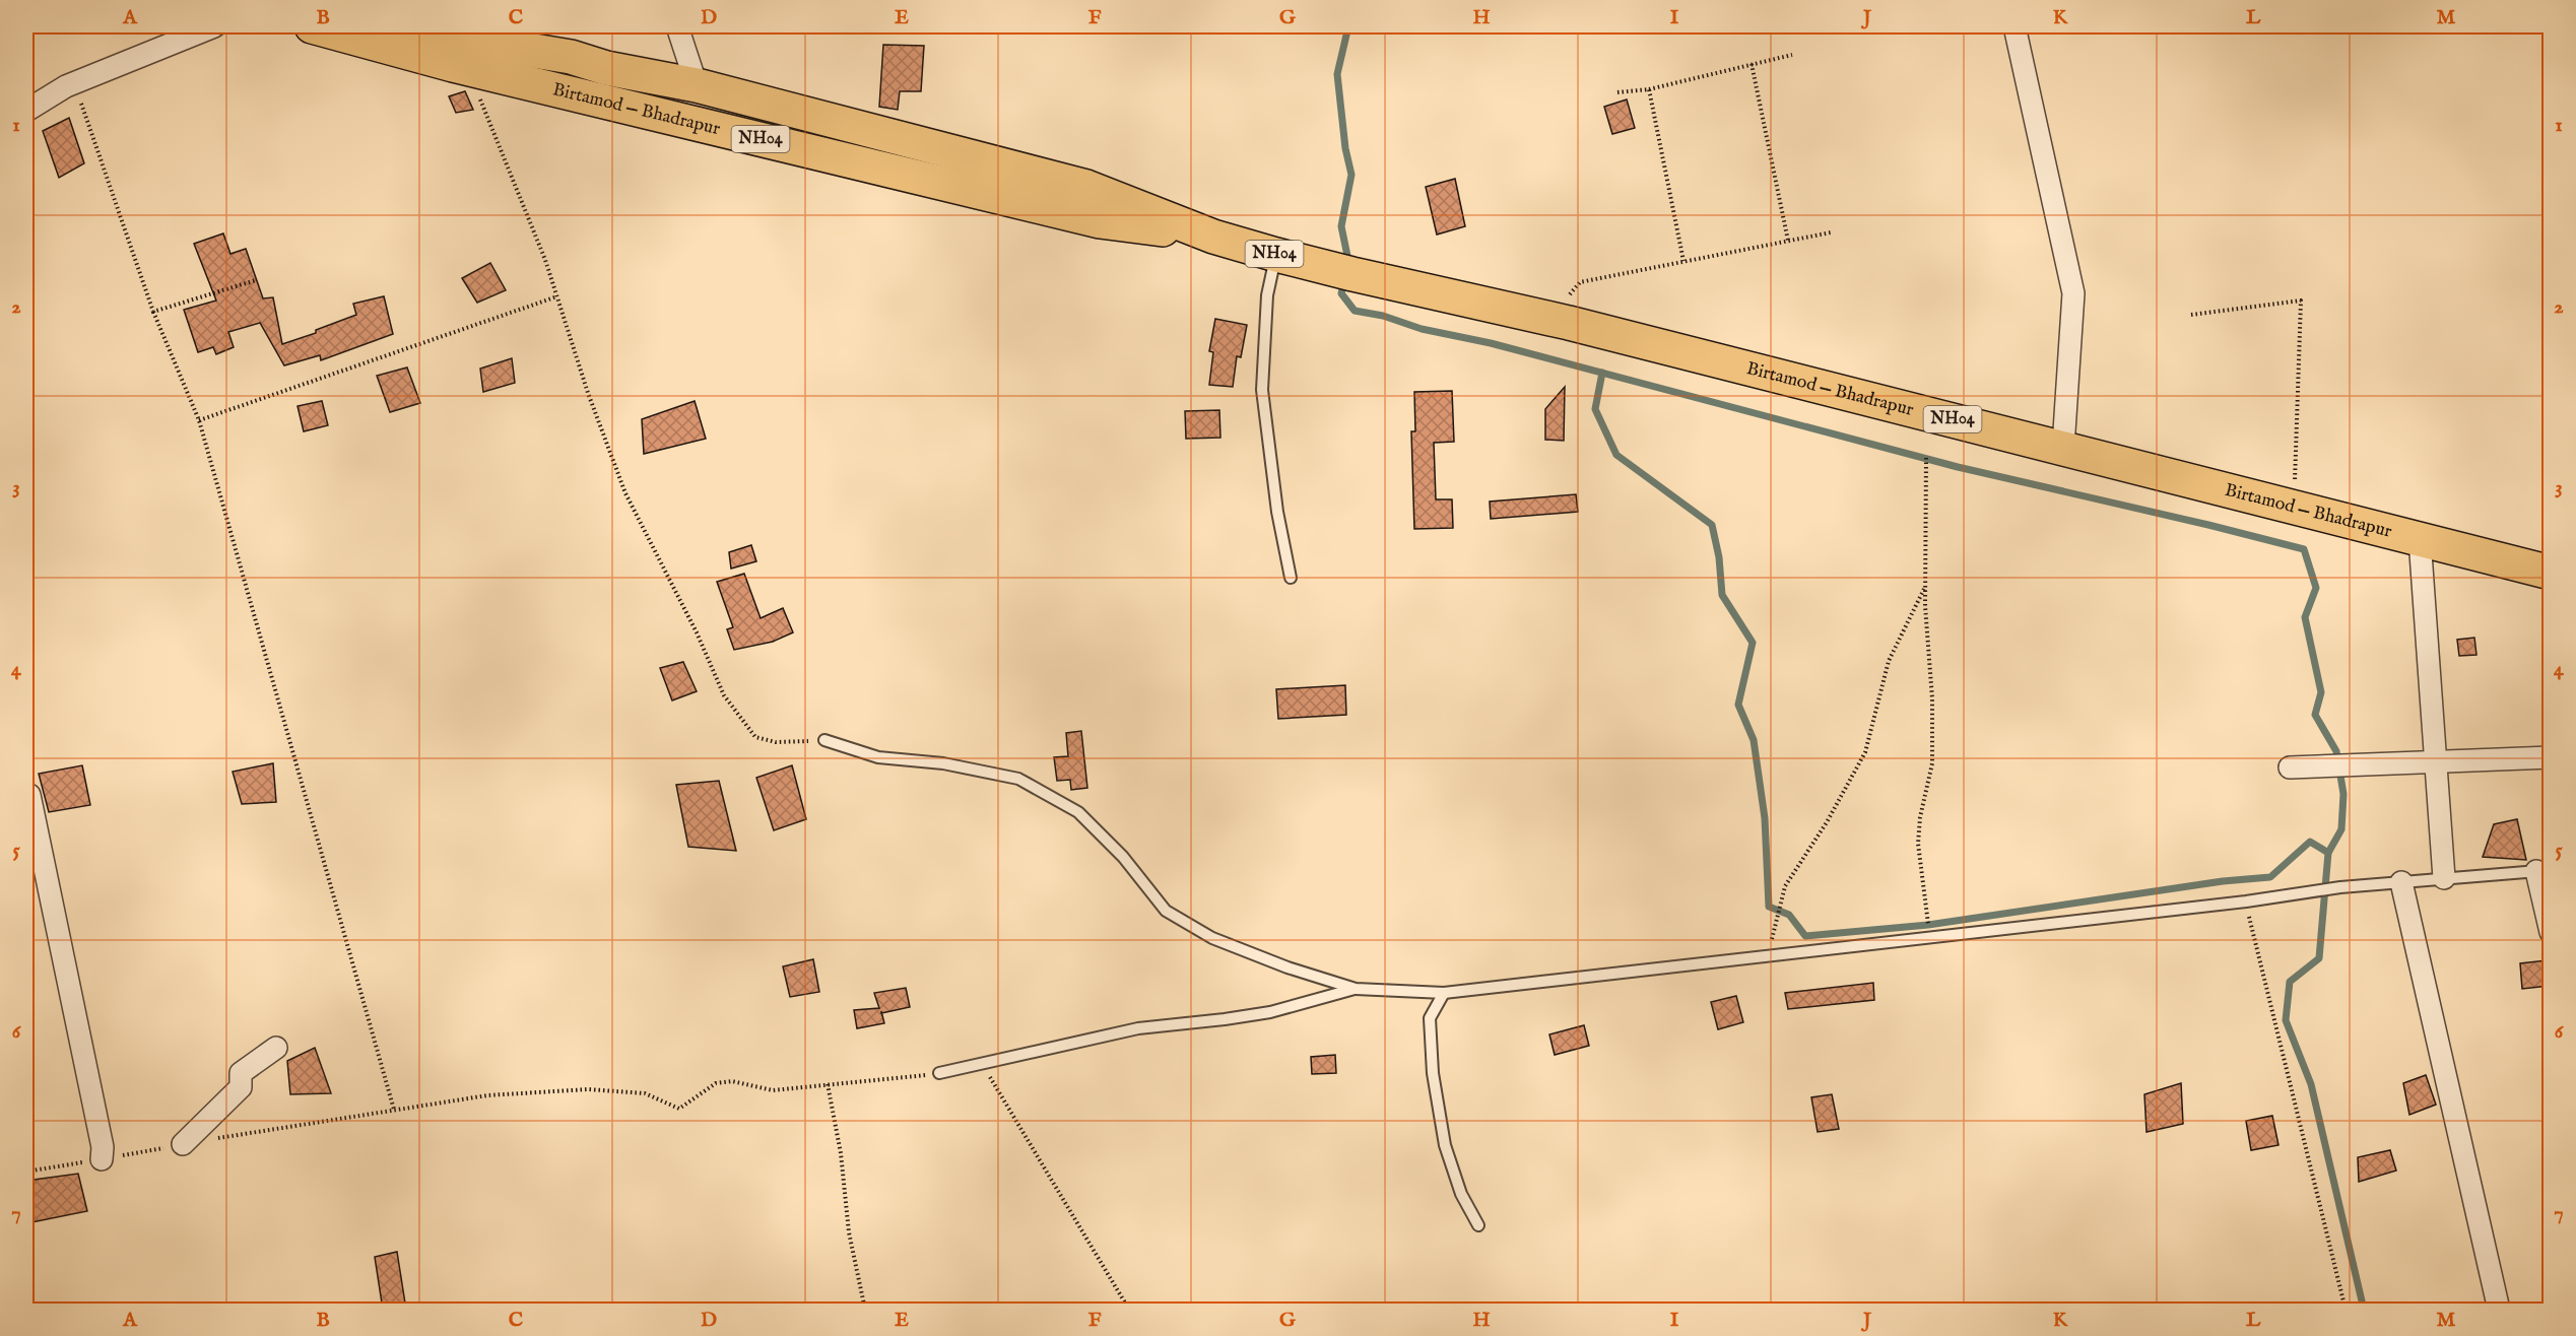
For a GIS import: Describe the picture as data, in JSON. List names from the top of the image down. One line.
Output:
{"streets":{"main road":["Birtamod — Bhadrapur","NH04"]},"grid":{"columns":["A","B","C","D","E","F","G","H","I","J","K","L","M"],"rows":["1","2","3","4","5","6","7"]}}
